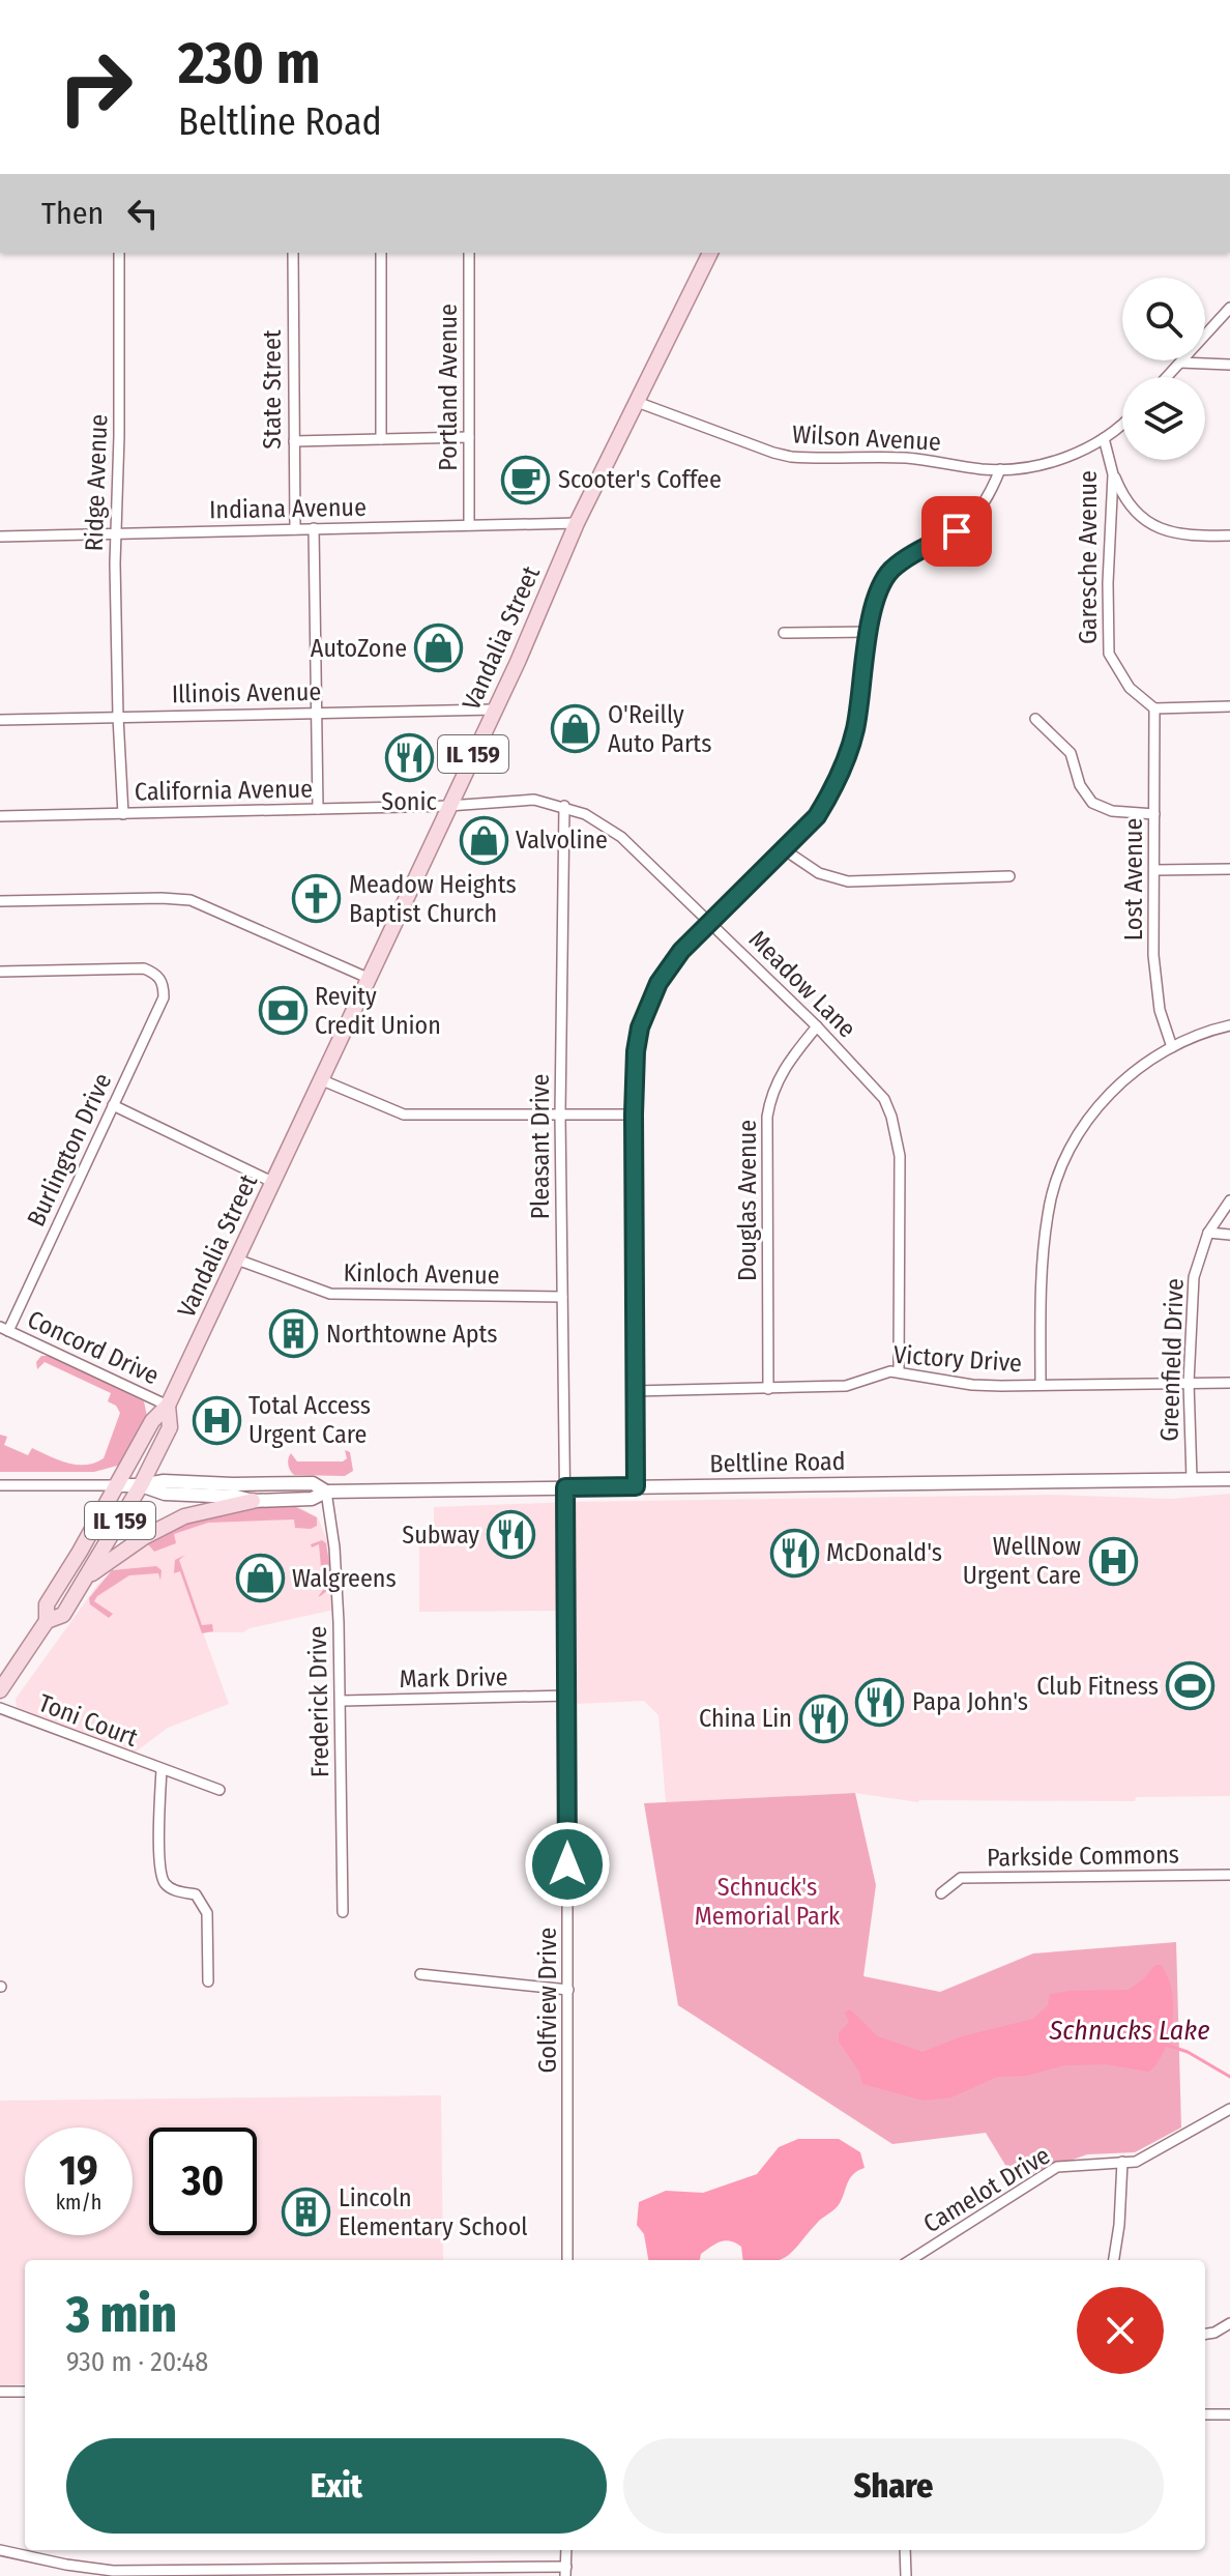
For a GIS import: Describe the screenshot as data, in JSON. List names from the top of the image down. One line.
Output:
{"streets":{"main road":["Vandalia Street","IL 159","Beltline Road"],"street":["Portland Avenue","State Street","Wilson Avenue","Ridge Avenue","Indiana Avenue","Garesche Avenue","Illinois Avenue","California Avenue","Lost Avenue","Meadow Lane","Pleasant Drive","Burlington Drive","Douglas Avenue","Kinloch Avenue","Concord Drive","Victory Drive","Greenfield Drive","Mark Drive","Frederick Drive","Toni Court","Parkside Commons","Golfview Drive","Camelot Drive"]},"crossings":[["Portland Avenue","Indiana Avenue"],["State Street","Indiana Avenue"],["Wilson Avenue","Garesche Avenue"],["Wilson Avenue","Vandalia Street"],["Ridge Avenue","Indiana Avenue"],["Ridge Avenue","Illinois Avenue"],["Ridge Avenue","California Avenue"],["Indiana Avenue","Vandalia Street"],["Garesche Avenue","Lost Avenue"],["Vandalia Street","Illinois Avenue"],["Vandalia Street","California Avenue"],["Vandalia Street","Meadow Lane"],["Vandalia Street","Kinloch Avenue"],["Vandalia Street","Concord Drive"],["Vandalia Street","Beltline Road"],["California Avenue","Meadow Lane"],["Meadow Lane","Pleasant Drive"],["Meadow Lane","Douglas Avenue"],["Meadow Lane","Victory Drive"],["Pleasant Drive","Kinloch Avenue"],["Pleasant Drive","Beltline Road"],["Pleasant Drive","Golfview Drive"],["Burlington Drive","Concord Drive"],["Douglas Avenue","Victory Drive"],["Victory Drive","Greenfield Drive"],["Greenfield Drive","Beltline Road"],["Beltline Road","Frederick Drive"],["Beltline Road","Golfview Drive"],["Mark Drive","Frederick Drive"],["Mark Drive","Golfview Drive"]],"water":["Schnucks Lake"],"parks":["Schnuck's Memorial Park"],"places":{"cafe":["Scooter's Coffee"],"shop":["AutoZone","O'Reilly Auto Parts","Valvoline","Walgreens"],"restaurant":["Sonic","Subway","McDonald's","Papa John's","China Lin"],"church":["Meadow Heights Baptist Church"],"bank":["Revity Credit Union"],"building":["Northtowne Apts","Lincoln Elementary School"],"hospital":["Total Access Urgent Care","WellNow Urgent Care"],"sports":["Club Fitness"]},"page":{"turn":["230 m","Beltline Road"],"then":"Then","speed":"19 km/h","limit":"30","heading":["3 min","930 m · 20:48"],"buttons":["Exit","Share"]}}
